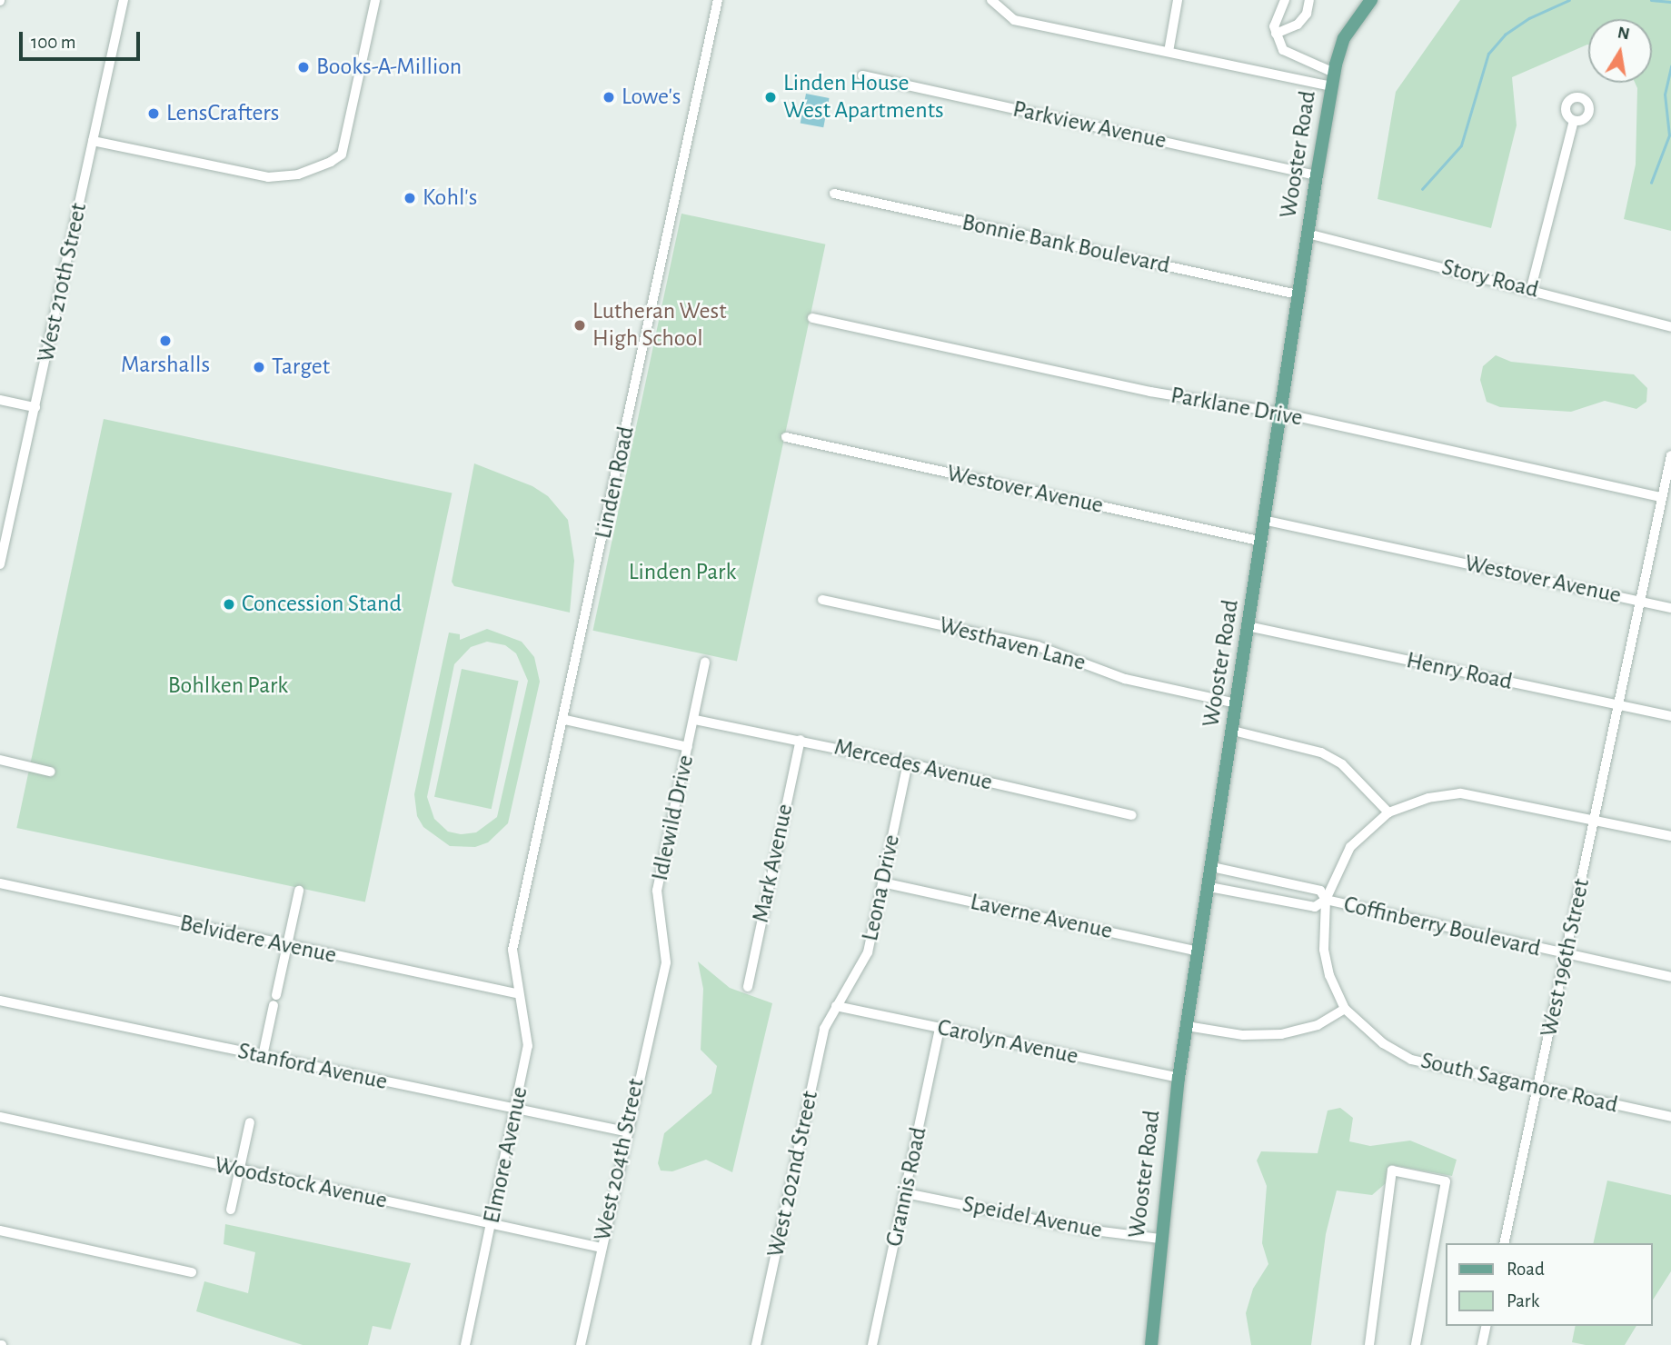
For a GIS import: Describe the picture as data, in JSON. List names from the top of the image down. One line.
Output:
{"streets":{"main road":["Wooster Road"],"street":["Parkview Avenue","Bonnie Bank Boulevard","Story Road","West 210th Street","Parklane Drive","Linden Road","Westover Avenue","Westhaven Lane","Henry Road","Mercedes Avenue","Idlewild Drive","Mark Avenue","Leona Drive","Laverne Avenue","Coffinberry Boulevard","Belvidere Avenue","West 196th Street","Carolyn Avenue","Stanford Avenue","South Sagamore Road","Elmore Avenue","West 204th Street","West 202nd Street","Woodstock Avenue","Grannis Road","Speidel Avenue"]},"crossings":[["Parkview Avenue","Wooster Road"],["Wooster Road","Bonnie Bank Boulevard"],["Wooster Road","Story Road"],["Wooster Road","Parklane Drive"],["Wooster Road","Westover Avenue"],["Wooster Road","Westhaven Lane"],["Wooster Road","Henry Road"],["Wooster Road","Laverne Avenue"],["Wooster Road","Coffinberry Boulevard"],["Wooster Road","Carolyn Avenue"],["Wooster Road","Speidel Avenue"],["Parklane Drive","West 196th Street"],["Linden Road","Elmore Avenue"],["Westover Avenue","West 196th Street"],["Henry Road","West 196th Street"],["Mercedes Avenue","Idlewild Drive"],["Mercedes Avenue","Mark Avenue"],["Mercedes Avenue","Leona Drive"],["Idlewild Drive","West 204th Street"],["Leona Drive","Laverne Avenue"],["Leona Drive","Carolyn Avenue"],["Leona Drive","West 202nd Street"],["Coffinberry Boulevard","West 196th Street"],["Coffinberry Boulevard","South Sagamore Road"],["Belvidere Avenue","Elmore Avenue"],["West 196th Street","South Sagamore Road"],["Carolyn Avenue","West 202nd Street"],["Carolyn Avenue","Grannis Road"],["Stanford Avenue","Elmore Avenue"],["Stanford Avenue","West 204th Street"],["Elmore Avenue","Woodstock Avenue"],["West 204th Street","Woodstock Avenue"],["Grannis Road","Speidel Avenue"]],"parks":["Linden Park","Bohlken Park"],"places":["Books-A-Million","Lowe's","Linden House West Apartments","LensCrafters","Kohl's","Lutheran West High School","Marshalls","Target","Concession Stand"],"legend":["Road","Park"],"scale_bar":"100 m","north":"top"}
